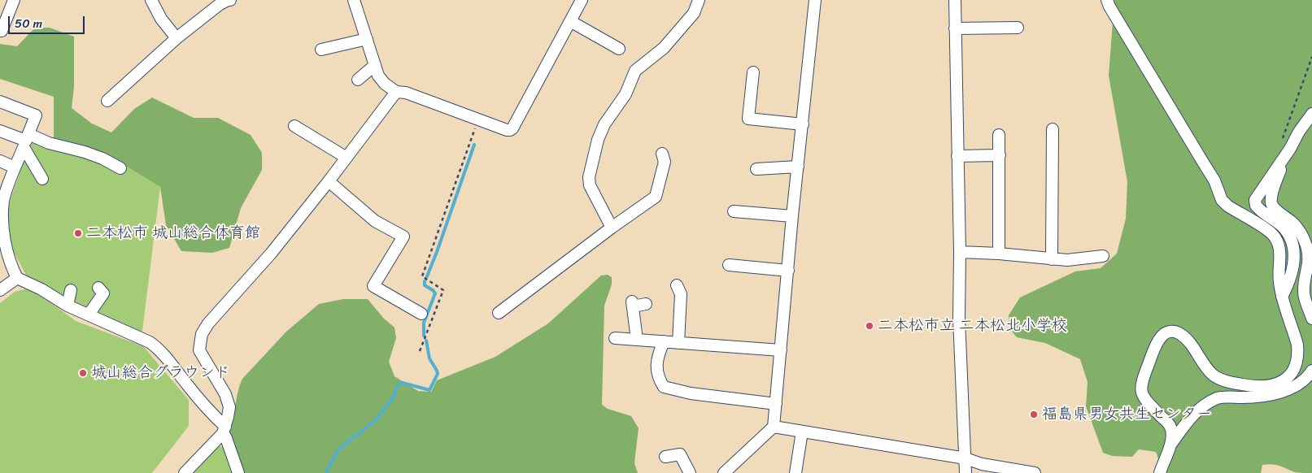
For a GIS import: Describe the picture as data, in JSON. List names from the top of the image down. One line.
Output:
{"places":["二本松市 城山総合体育館","二本松市立 二本松北小学校","城山総合グラウンド","福島県男女共生センター"],"scale_bar":"50 m"}
